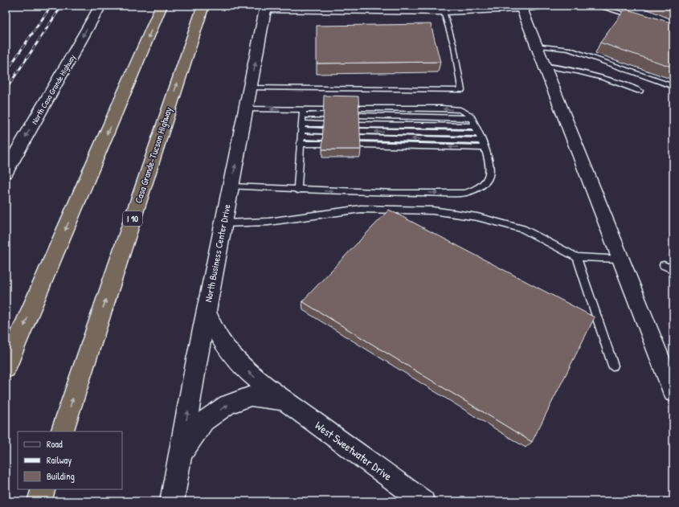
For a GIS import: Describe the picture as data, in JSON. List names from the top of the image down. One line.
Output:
{"streets":{"highway":["Casa Grande-Tucson Highway","I 10"],"main road":["North Casa Grande Highway","North Business Center Drive"],"street":["West Sweetwater Drive"]},"crossings":[["North Business Center Drive","West Sweetwater Drive"]],"one_way":["North Casa Grande Highway","North Business Center Drive","West Sweetwater Drive"],"legend":["Road","Railway","Building"]}
